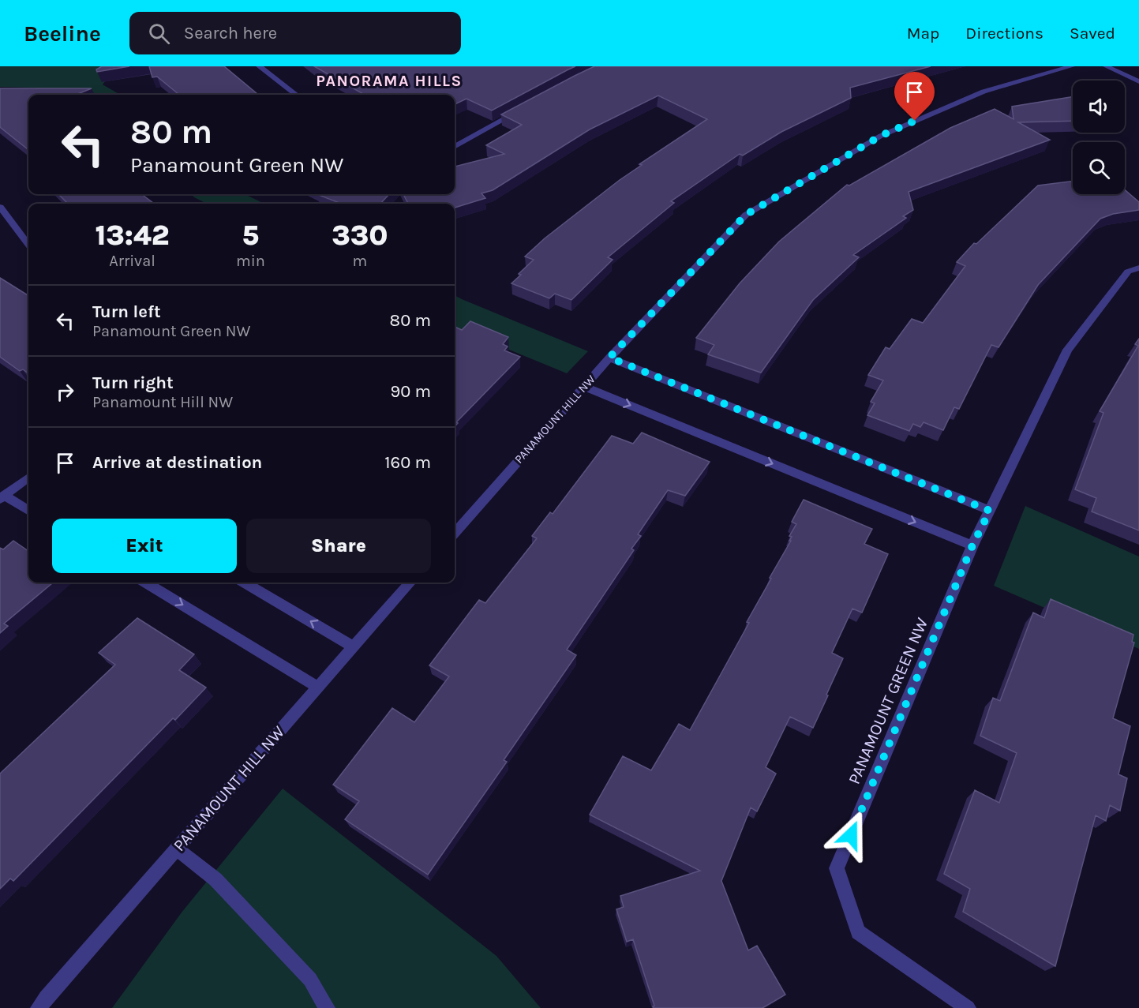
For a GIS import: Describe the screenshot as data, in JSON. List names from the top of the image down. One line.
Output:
{"streets":{"street":["PANAMOUNT HILL NW","PANAMOUNT GREEN NW"]},"districts":["PANORAMA HILLS"],"page":{"header":"Beeline","search":"Search here","nav":["Map","Directions","Saved"],"turn":["80 m","Panamount Green NW"],"eta":["13:42","Arrival","5","min","330","m"],"list":[{"name":"Turn left","note":"Panamount Green NW","value":"80 m"},{"name":"Turn right","note":"Panamount Hill NW","value":"90 m"},{"name":"Arrive at destination","value":"160 m"}],"buttons":["Exit","Share"]}}
